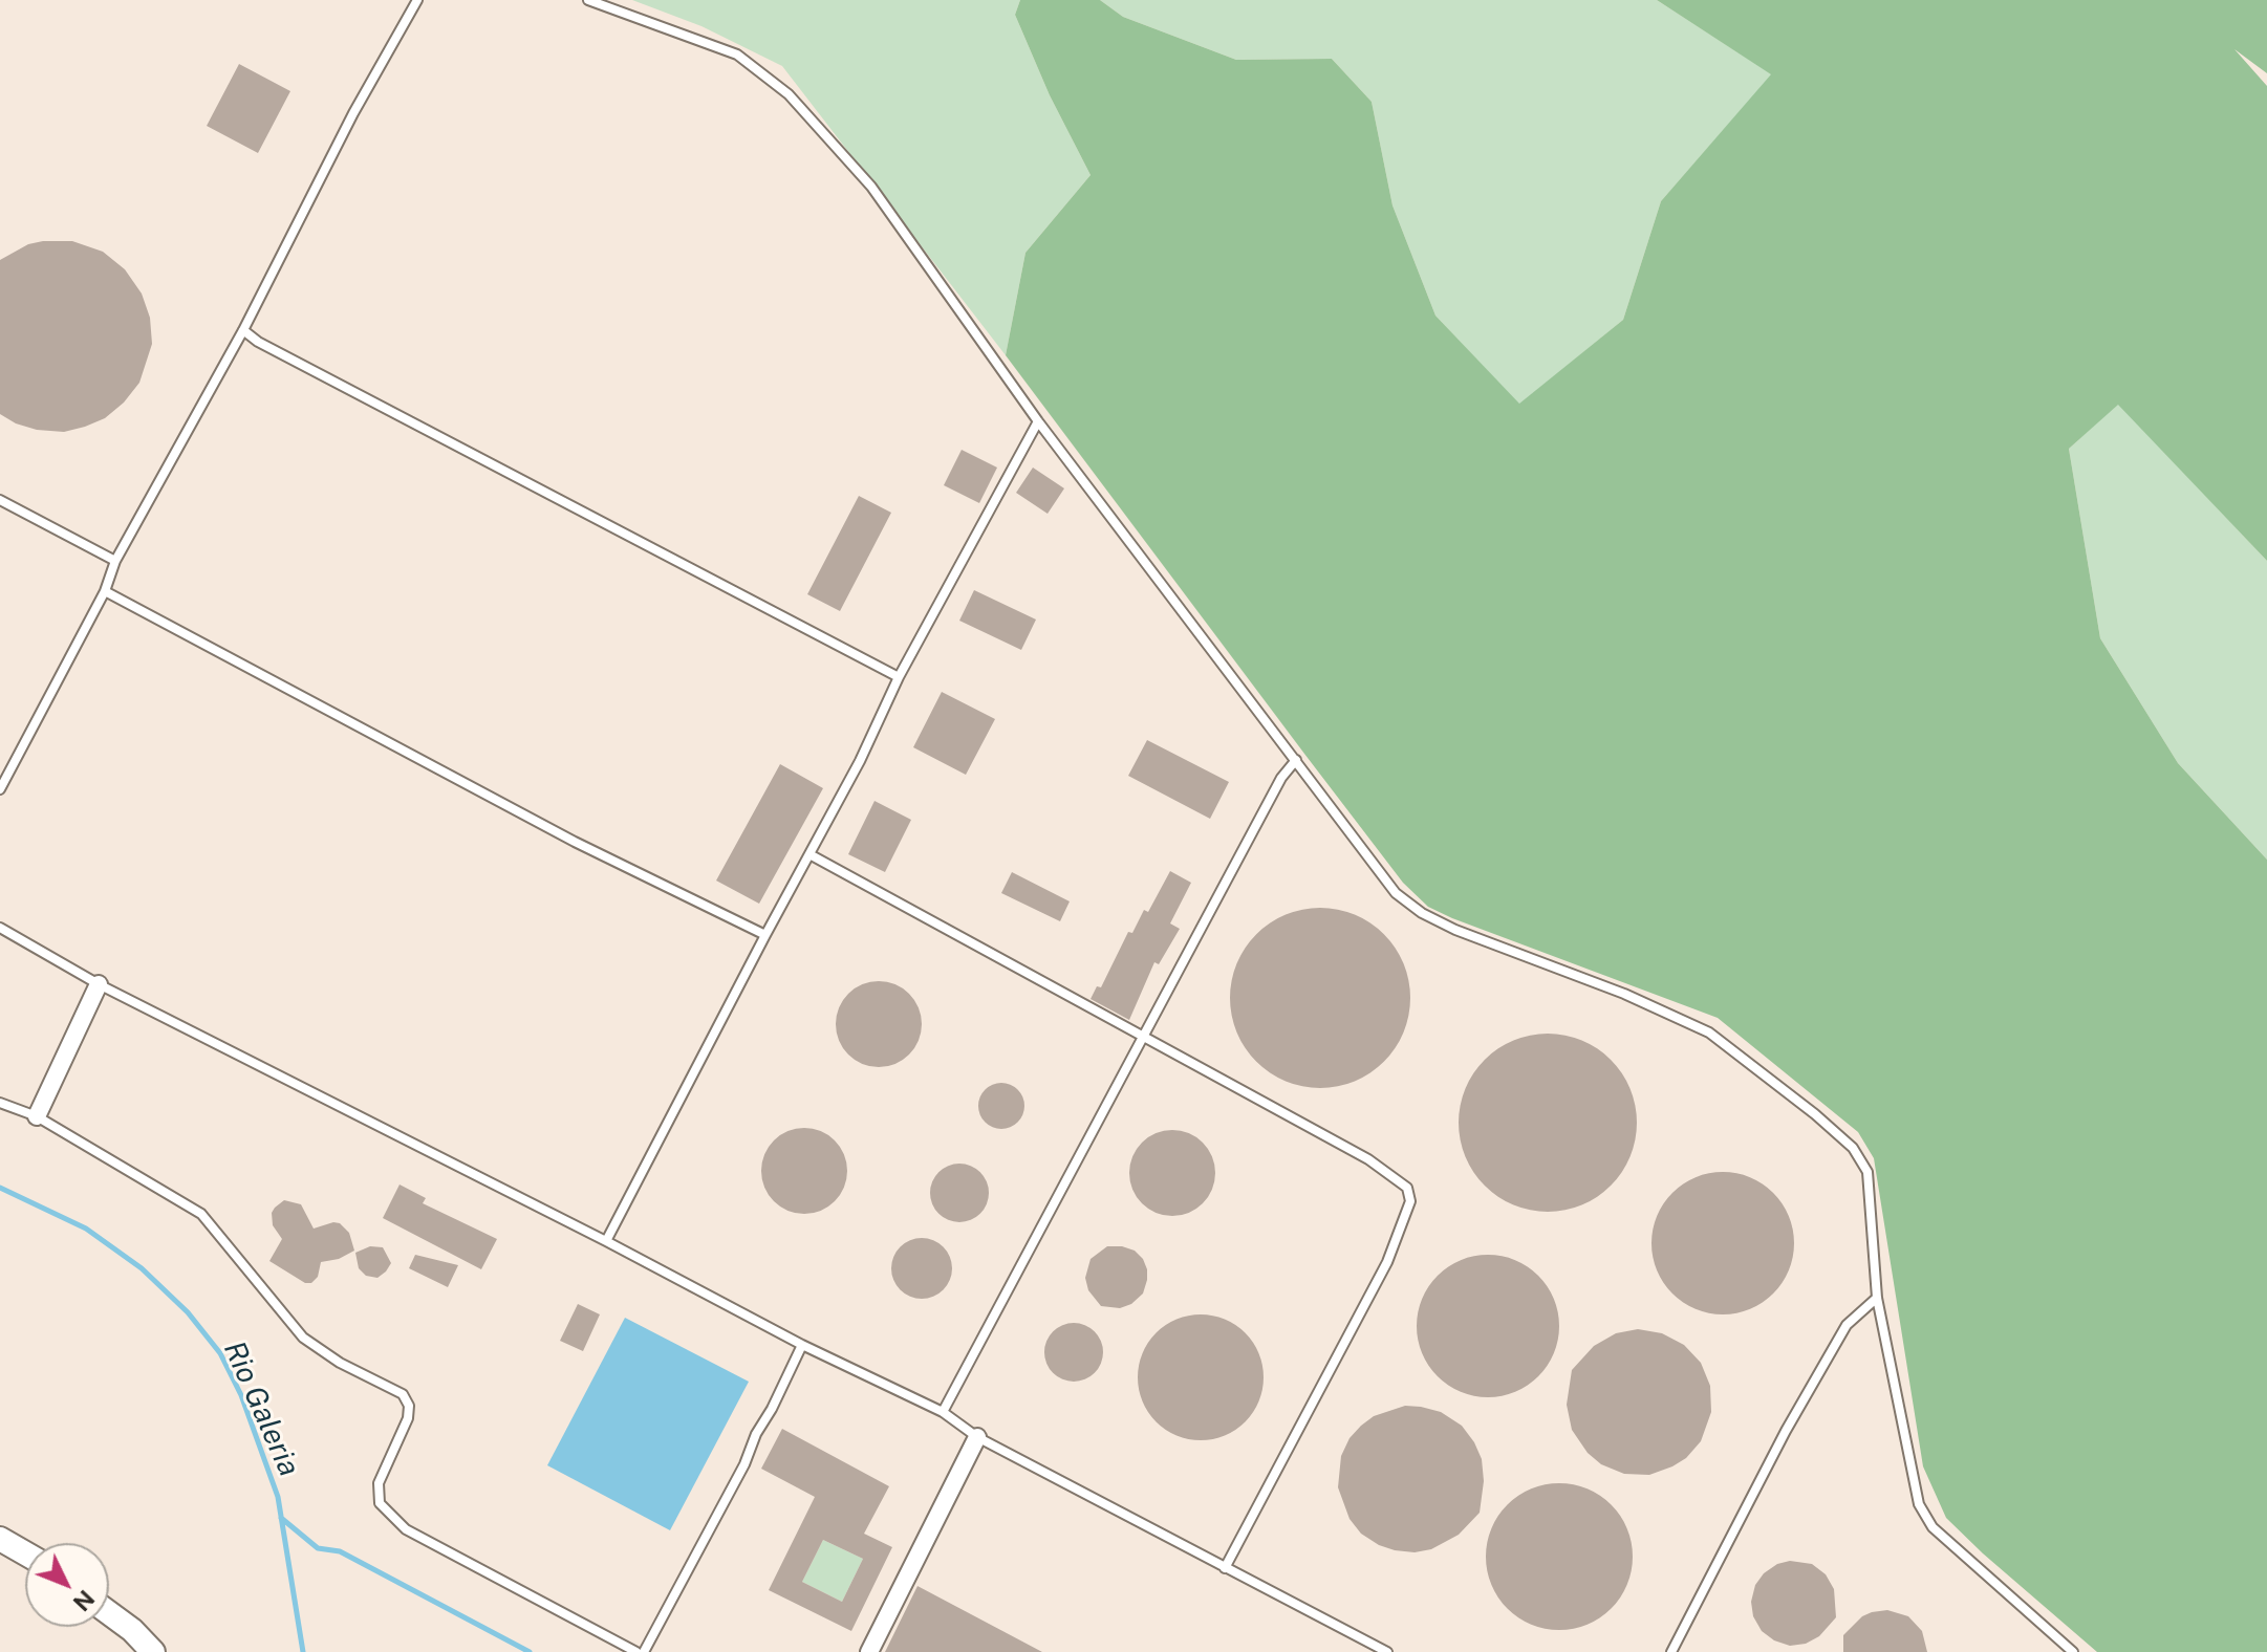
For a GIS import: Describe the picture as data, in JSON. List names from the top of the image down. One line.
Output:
{"water":["Rio Galeria"],"north":"bottom right"}
